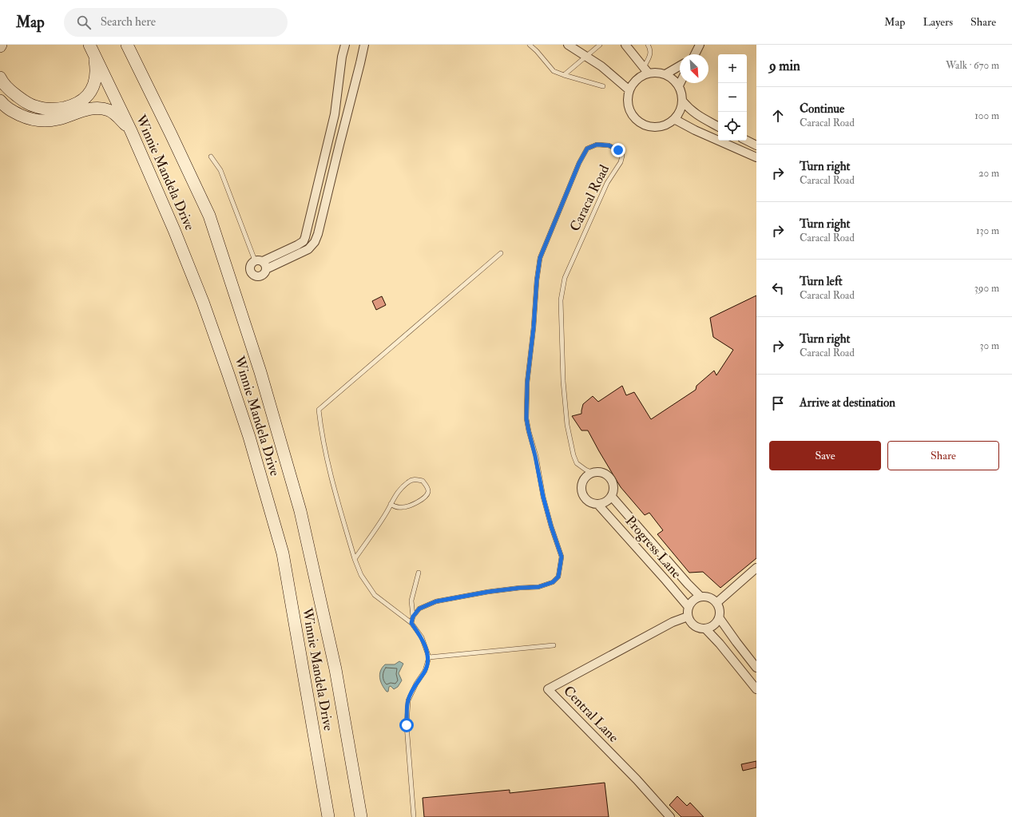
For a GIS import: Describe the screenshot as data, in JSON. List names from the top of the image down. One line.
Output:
{"streets":{"main road":["Winnie Mandela Drive"],"street":["Progress Lane","Central Lane"],"lane":["Caracal Road"]},"crossings":[["Caracal Road","Progress Lane"],["Progress Lane","Central Lane"]],"north":"bottom right","page":{"header":"Map","search":"Search here","nav":["Map","Layers","Share"],"heading":["9 min","Walk · 670 m"],"map_buttons":["+","−"],"list":[["Continue","Caracal Road","100 m"],["Turn right","Caracal Road","20 m"],["Turn right","Caracal Road","130 m"],["Turn left","Caracal Road","390 m"],["Turn right","Caracal Road","30 m"],"Arrive at destination"],"buttons":["Save","Share"]}}
